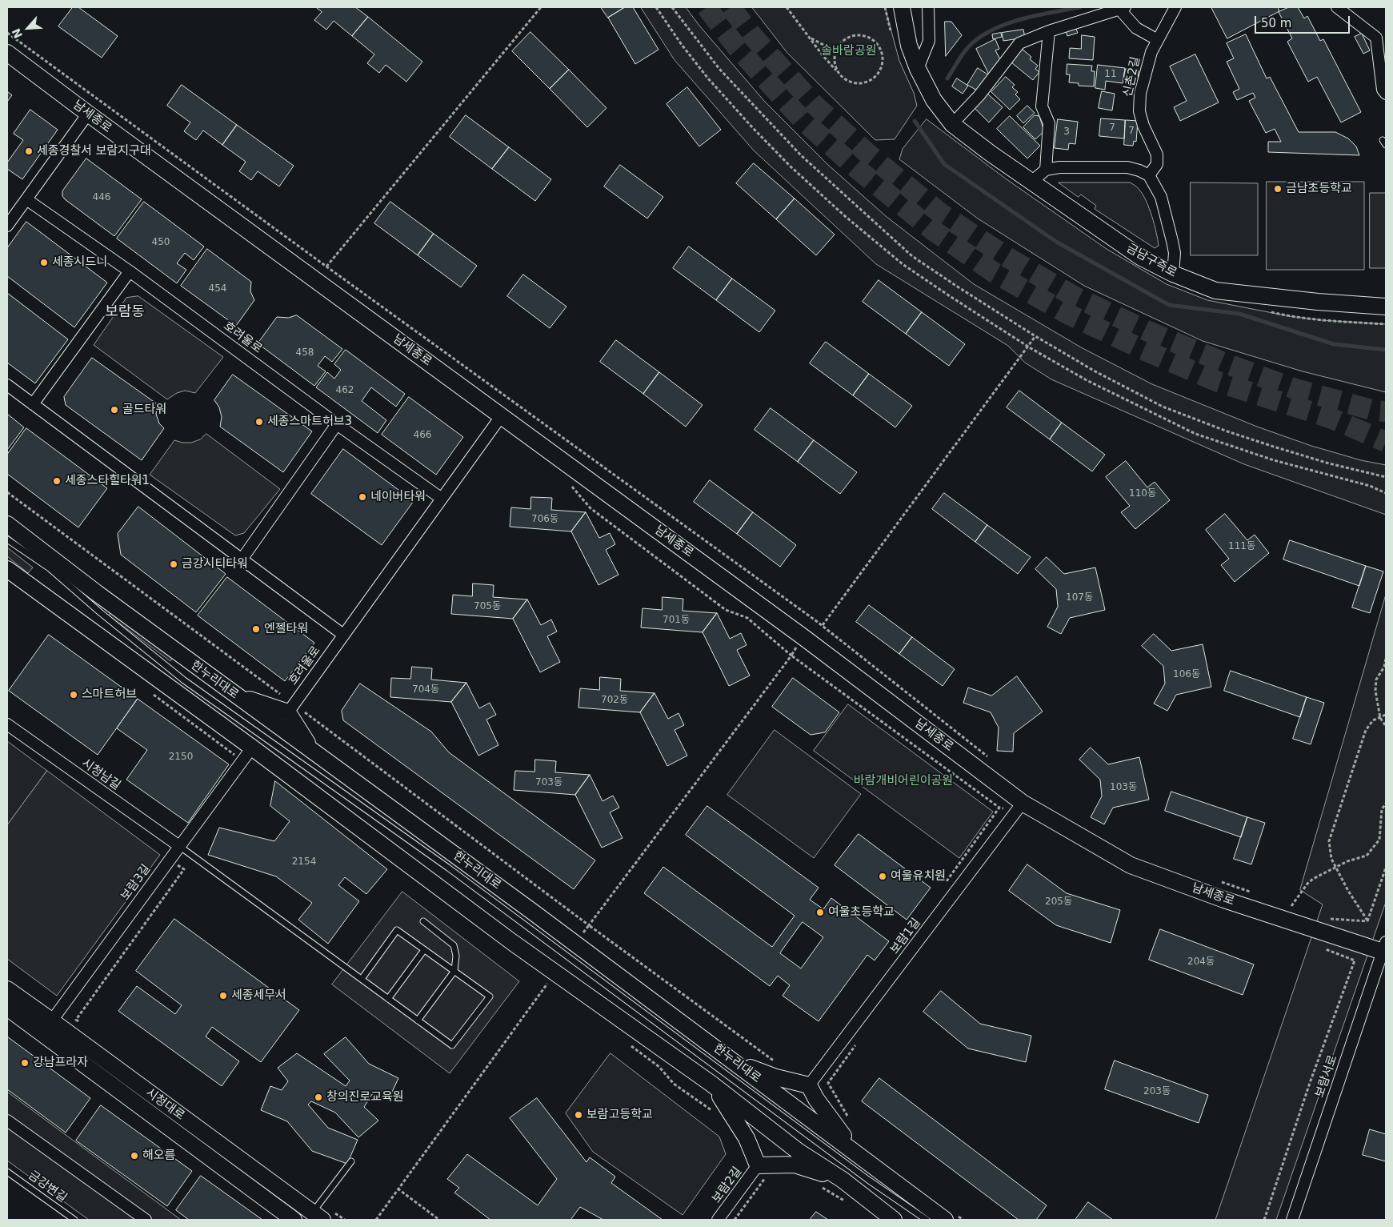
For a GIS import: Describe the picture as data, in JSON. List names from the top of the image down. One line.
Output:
{"streets":{"street":["신촌2길","남세종로","금남구즉로","호려울로","한누리대로","시청남길","보람3길","보람1길","보람서로","시청대로","보람2길"],"lane":["금강변길"]},"crossings":[["남세종로","호려울로"],["남세종로","보람1길"],["남세종로","보람서로"],["시청남길","보람3길"],["보람3길","시청대로"]],"districts":["보람동"],"parks":["솔바람공원","바람개비어린이공원"],"places":["세종경찰서 보람지구대","금남초등학교","세종시드니","골드타워","세종스마트허브3","세종스타힐타워1","네이버타워","금강시티타워","엔젤타워","스마트허브","여울유치원","여울초등학교","세종세무서","강남프라자","창의진로교육원","보람고등학교","해오름"],"house_numbers":["11","7","7","3","446","450","454","458","462","466","110동","706동","111동","107동","705동","701동","106동","704동","702동","2150","703동","103동","2154","205동","204동","203동"],"scale_bar":"50 m","north":"bottom left"}
